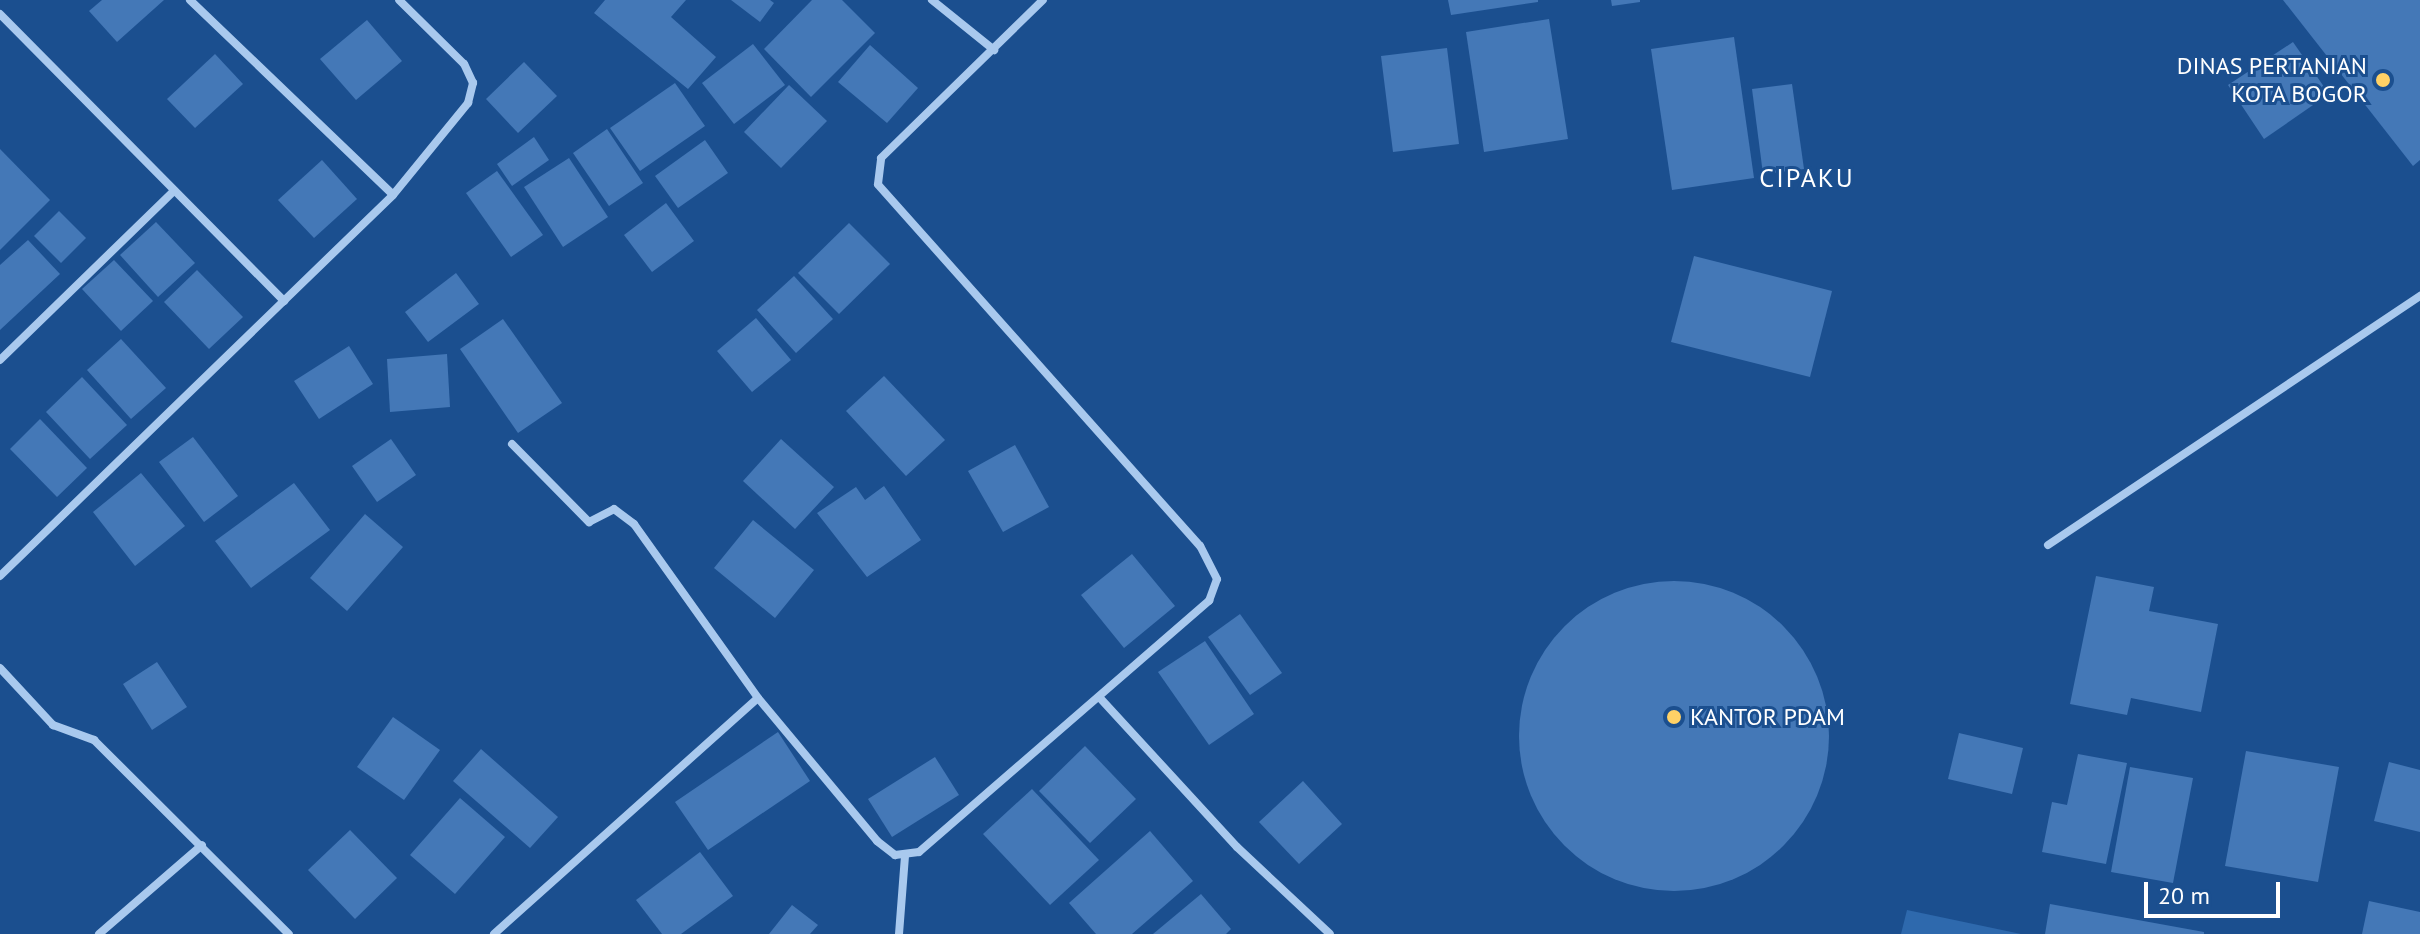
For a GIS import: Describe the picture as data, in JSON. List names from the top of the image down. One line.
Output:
{"districts":["CIPAKU"],"places":["DINAS PERTANIAN KOTA BOGOR","KANTOR PDAM"],"scale_bar":"20 m"}
